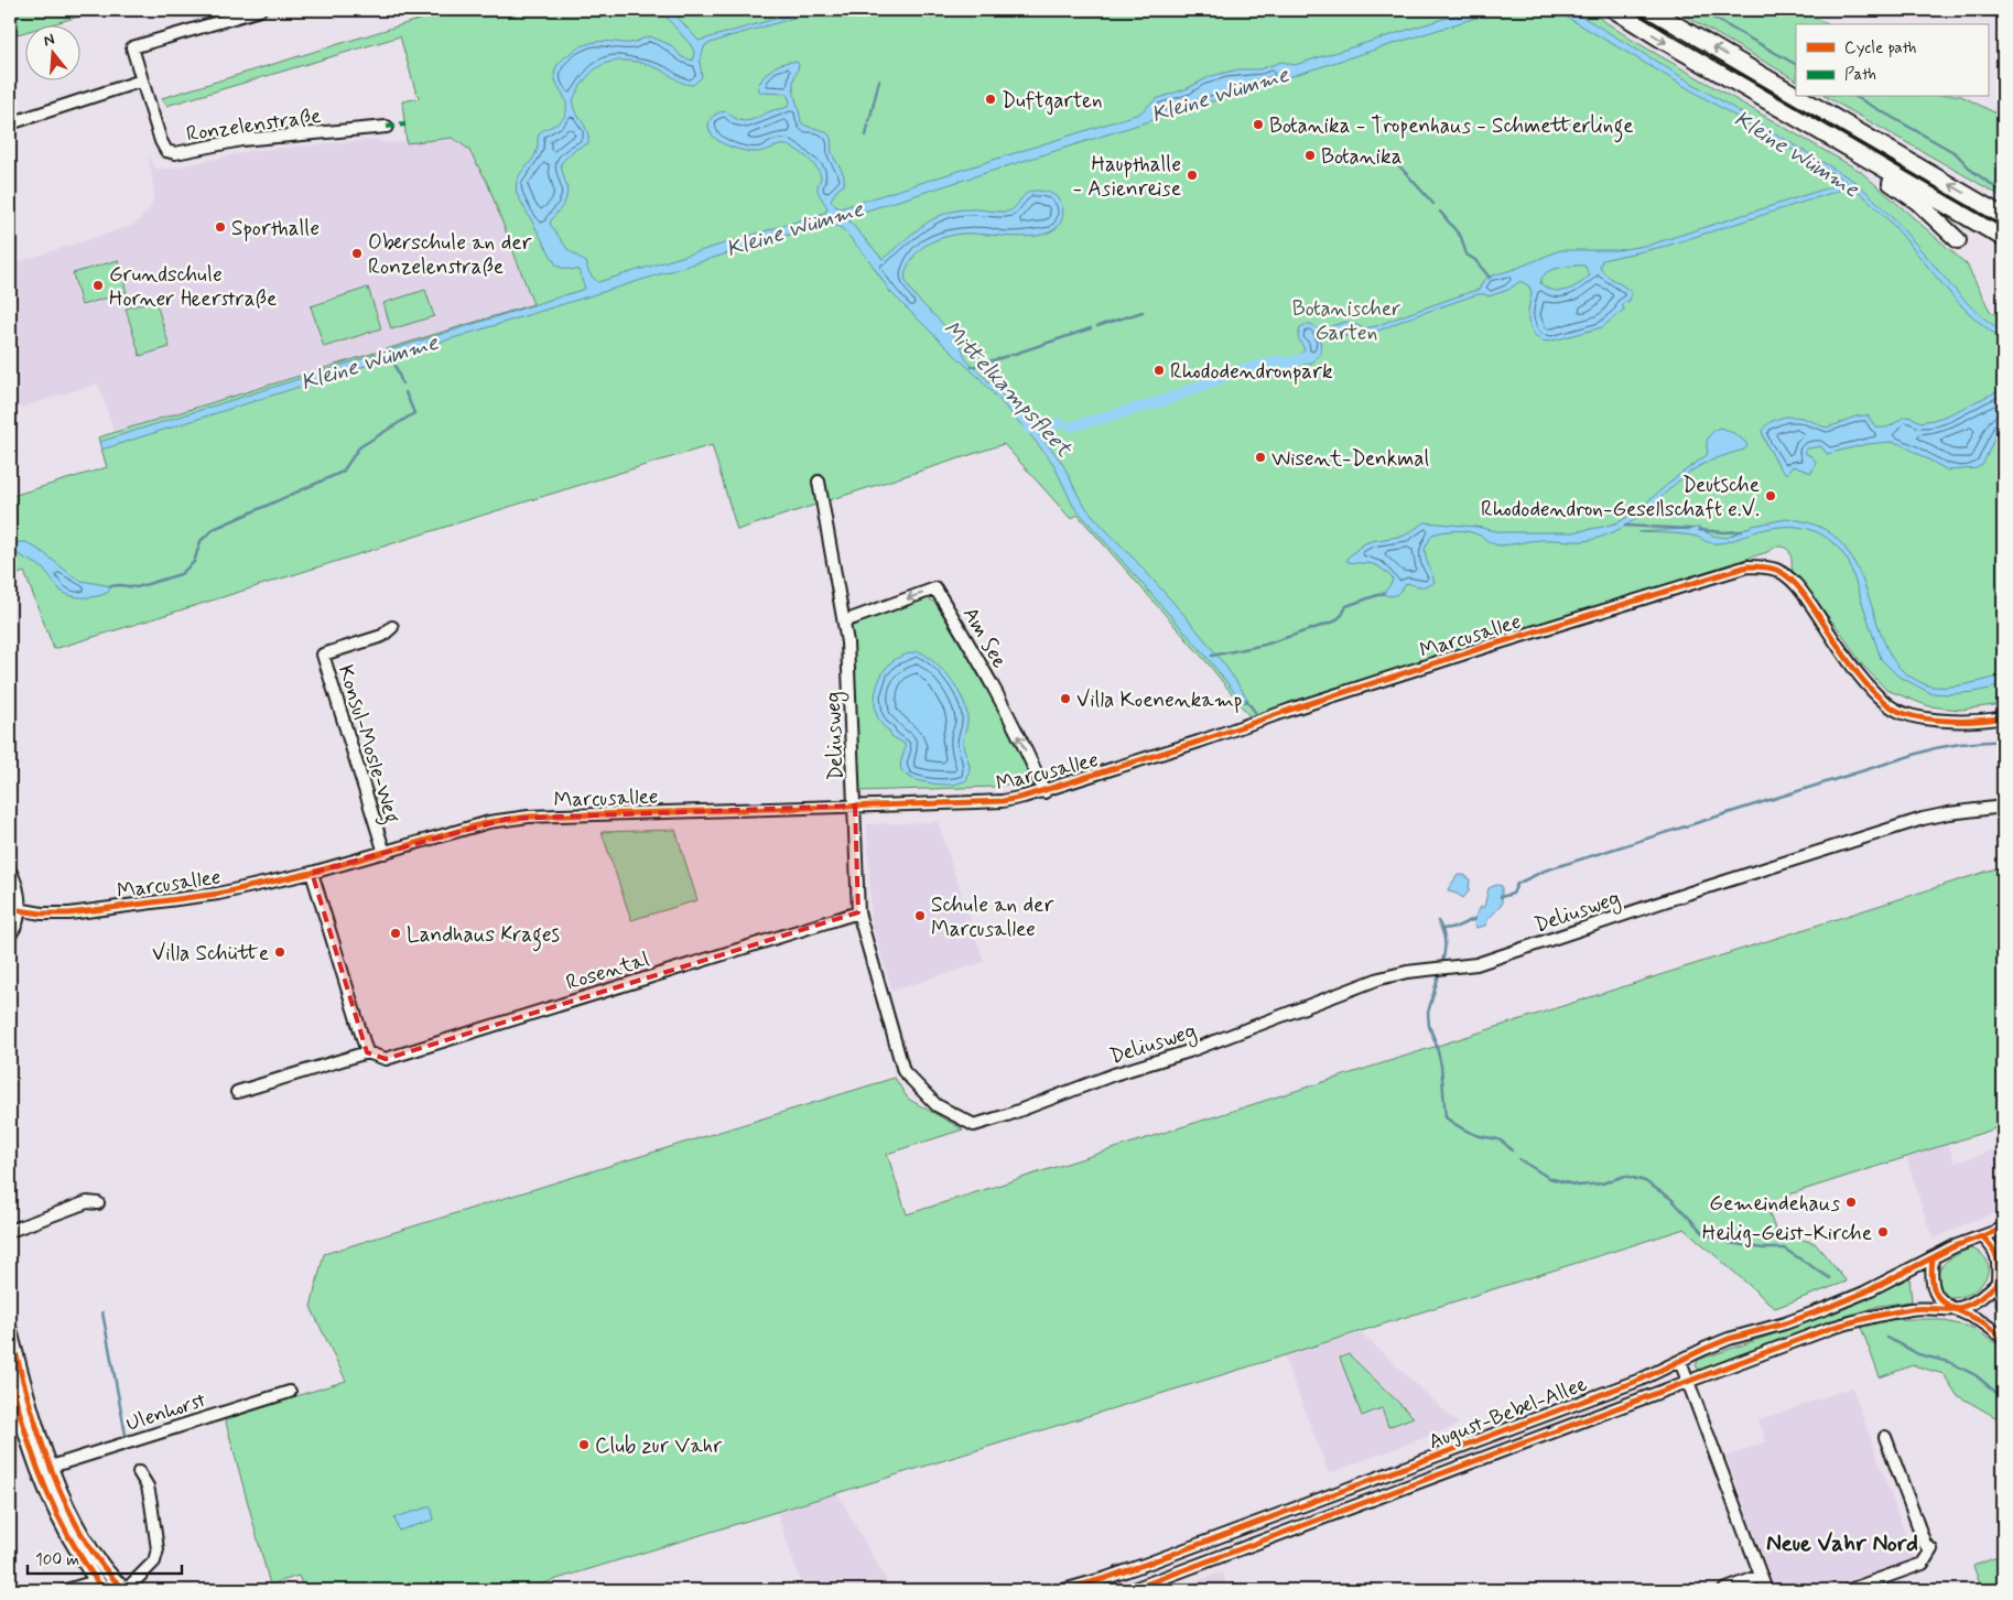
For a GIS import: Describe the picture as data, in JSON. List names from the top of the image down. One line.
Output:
{"streets":{"street":["Ronzelenstraße","Marcusallee","Am See","Deliusweg","Konsul-Mosle-Weg","Rosental","Ulenhorst","August-Bebel-Allee"]},"crossings":[["Marcusallee","Am See"],["Marcusallee","Deliusweg"],["Marcusallee","Konsul-Mosle-Weg"],["Am See","Deliusweg"],["Deliusweg","Rosental"]],"one_way":["Am See"],"districts":["Neue Vahr Nord"],"water":["Kleine Wümme","Mittelkampsfleet"],"parks":["Botanischer Garten"],"places":["Duftgarten","Botanika - Tropenhaus - Schmetterlinge","Botanika","Haupthalle - Asienreise","Sporthalle","Oberschule an der Ronzelenstraße","Grundschule Horner Heerstraße","Rhododendronpark","Wisent-Denkmal","Deutsche Rhododendron-Gesellschaft e.V.","Villa Koenenkamp","Schule an der Marcusallee","Landhaus Krages","Villa Schütte","Gemeindehaus","Heilig-Geist-Kirche","Club zur Vahr"],"legend":["Cycle path","Path"],"scale_bar":"100 m","north":"top"}
